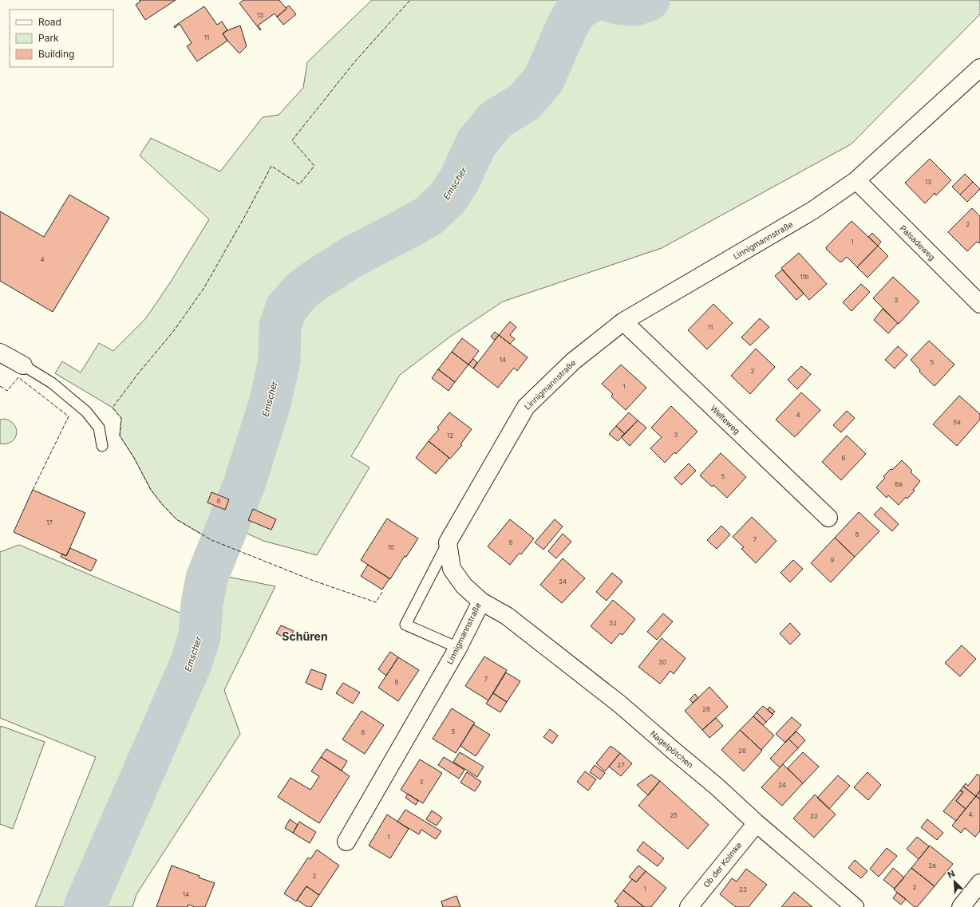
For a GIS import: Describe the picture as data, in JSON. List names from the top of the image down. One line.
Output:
{"streets":{"street":["Linnigmannstraße","Palsadeweg","Welteweg","Nagelpötchen","Ob der Kolmke"]},"crossings":[["Linnigmannstraße","Palsadeweg"],["Linnigmannstraße","Welteweg"],["Linnigmannstraße","Nagelpötchen"],["Nagelpötchen","Ob der Kolmke"]],"districts":["Schüren"],"water":["Emscher"],"house_numbers":["13","11","13","2","1","4","11b","3","11","14","5","2","1","4","5a","3","12","6","5","6a","8","17","8","7","9","10","9","34","32","30","7","8","28","5","6","26","27","3","24","4","25","22","1","2a","2","2","1","23","14"],"legend":["Road","Park","Building"],"north":"top left"}
